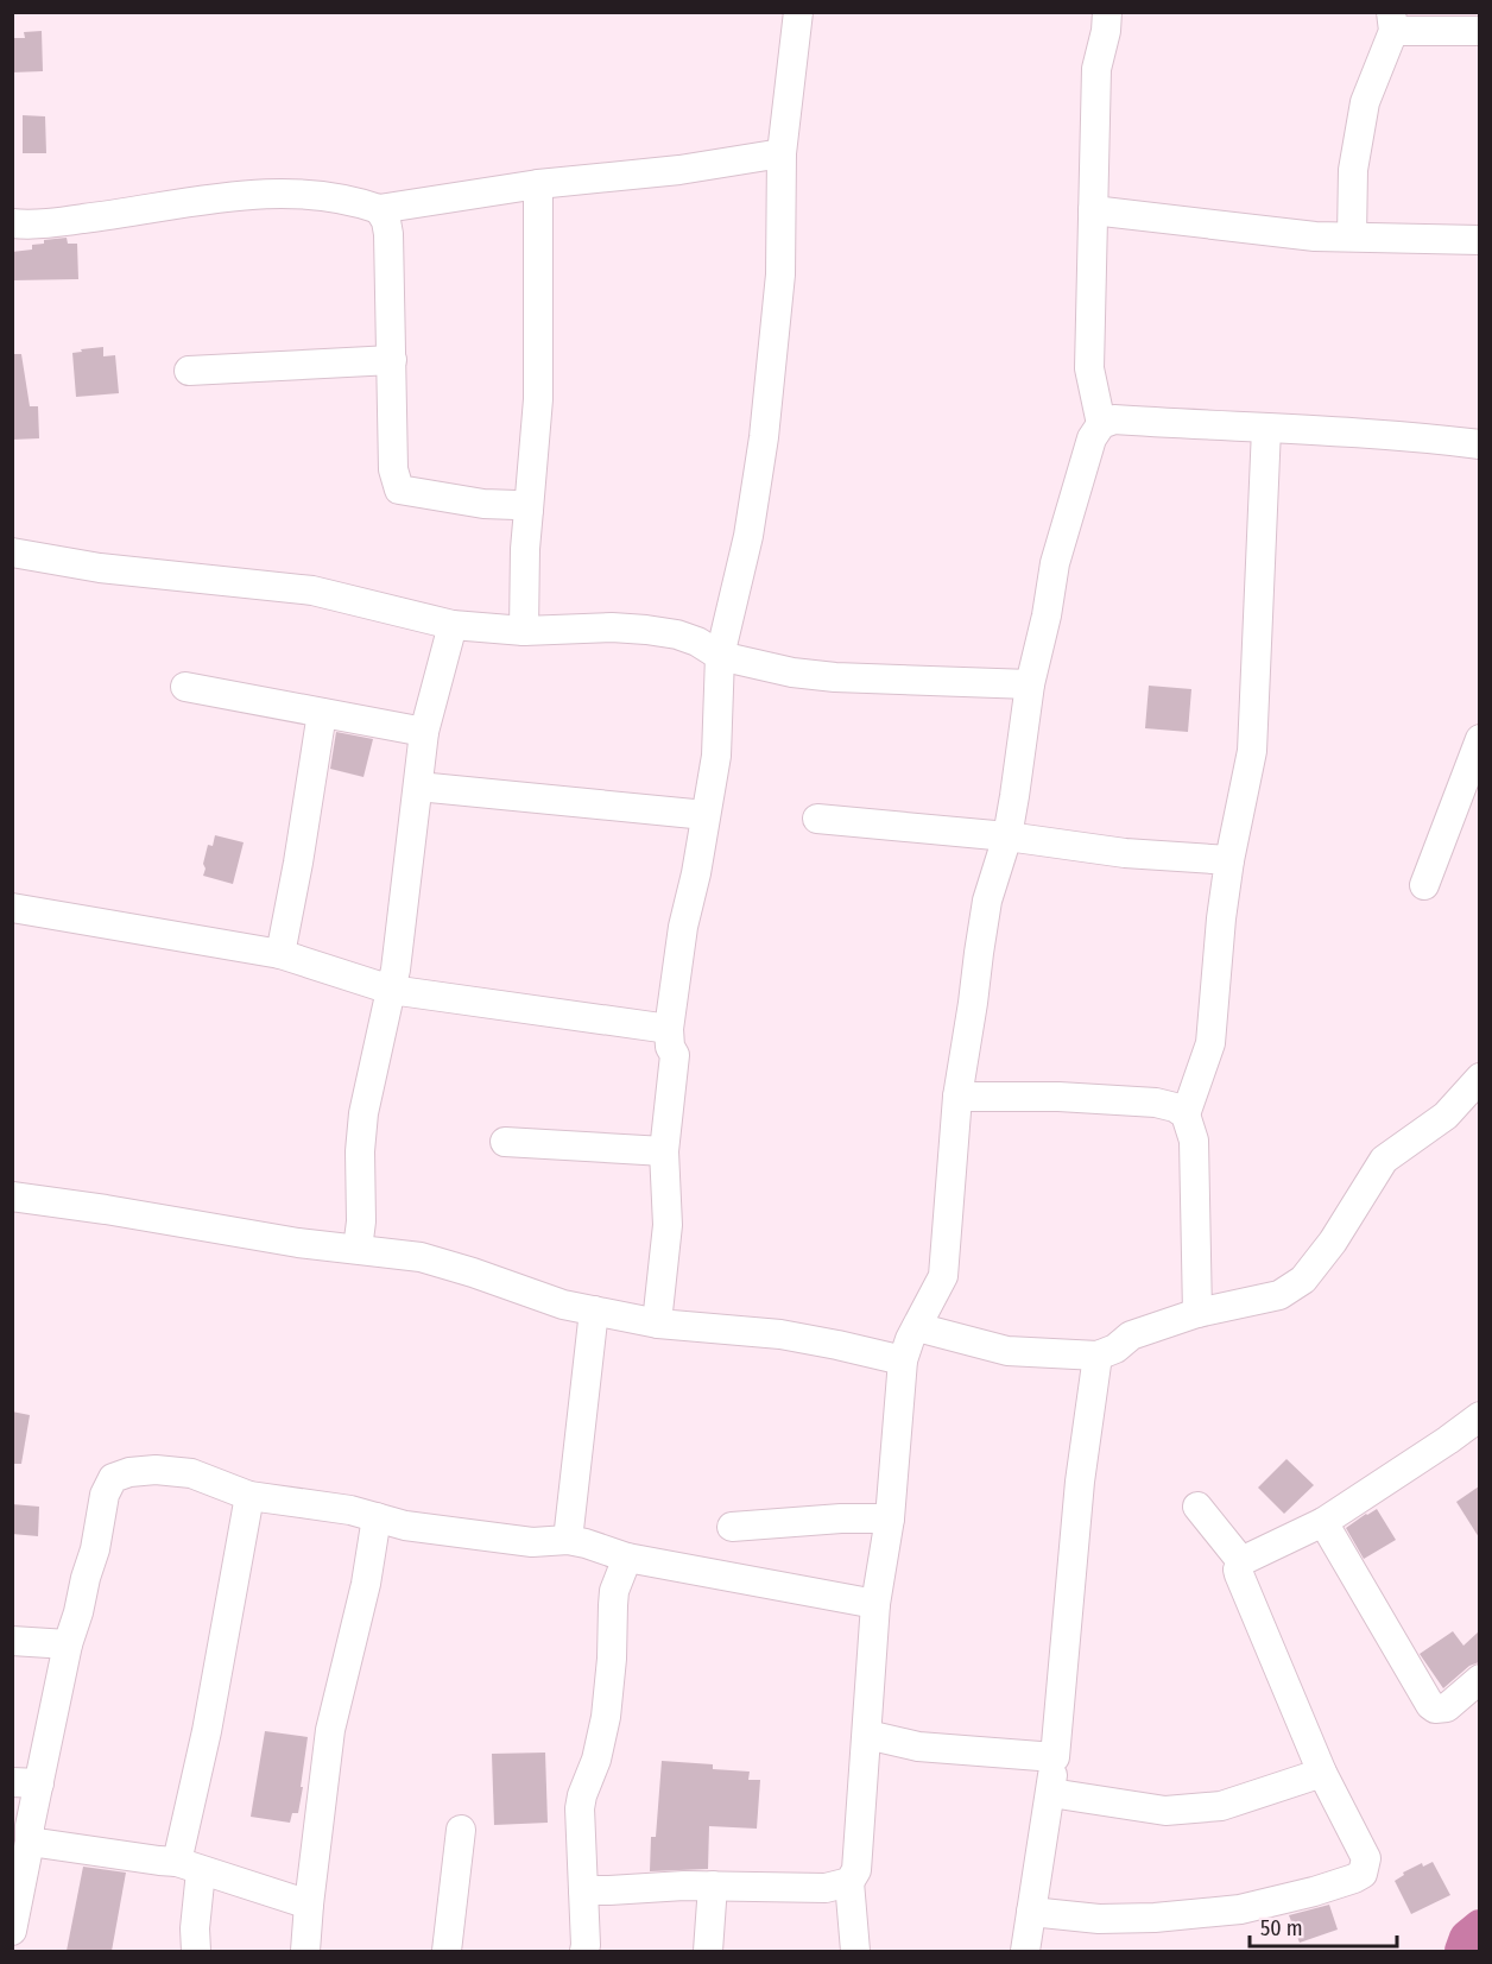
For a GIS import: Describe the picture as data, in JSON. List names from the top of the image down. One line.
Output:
{"scale_bar":"50 m"}
